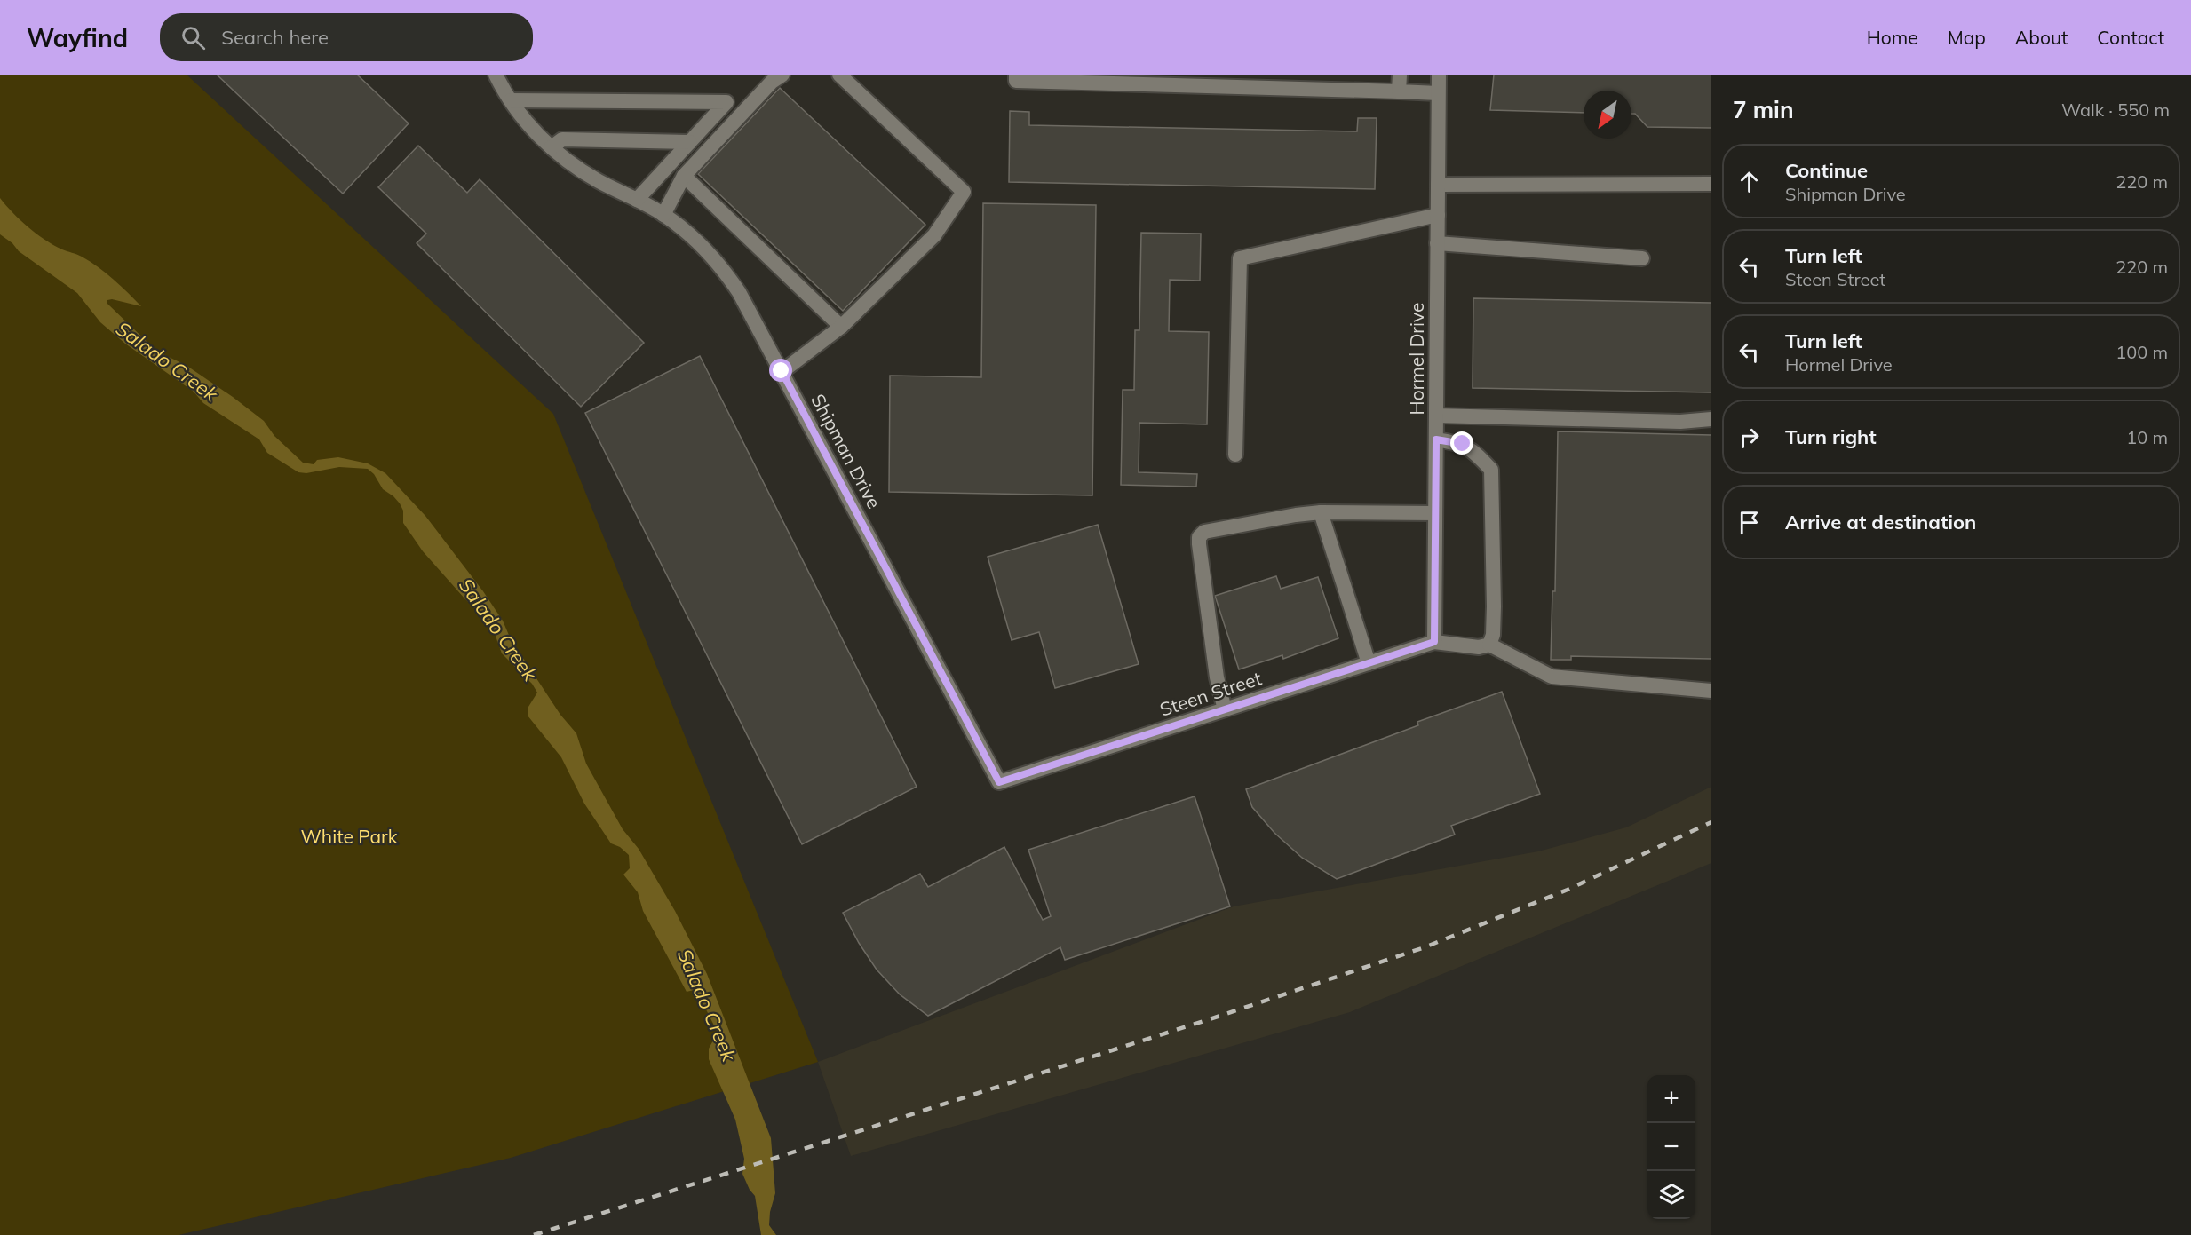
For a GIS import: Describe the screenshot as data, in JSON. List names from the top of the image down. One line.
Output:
{"streets":{"street":["Hormel Drive","Shipman Drive","Steen Street"]},"crossings":[["Hormel Drive","Steen Street"],["Shipman Drive","Steen Street"]],"water":["Salado Creek"],"parks":["White Park"],"north":"bottom left","page":{"header":"Wayfind","search":"Search here","nav":["Home","Map","About","Contact"],"heading":["7 min","Walk · 550 m"],"list":[["Continue","Shipman Drive","220 m"],["Turn left","Steen Street","220 m"],["Turn left","Hormel Drive","100 m"],["Turn right","10 m"],"Arrive at destination"],"map_buttons":["+","−"]}}
